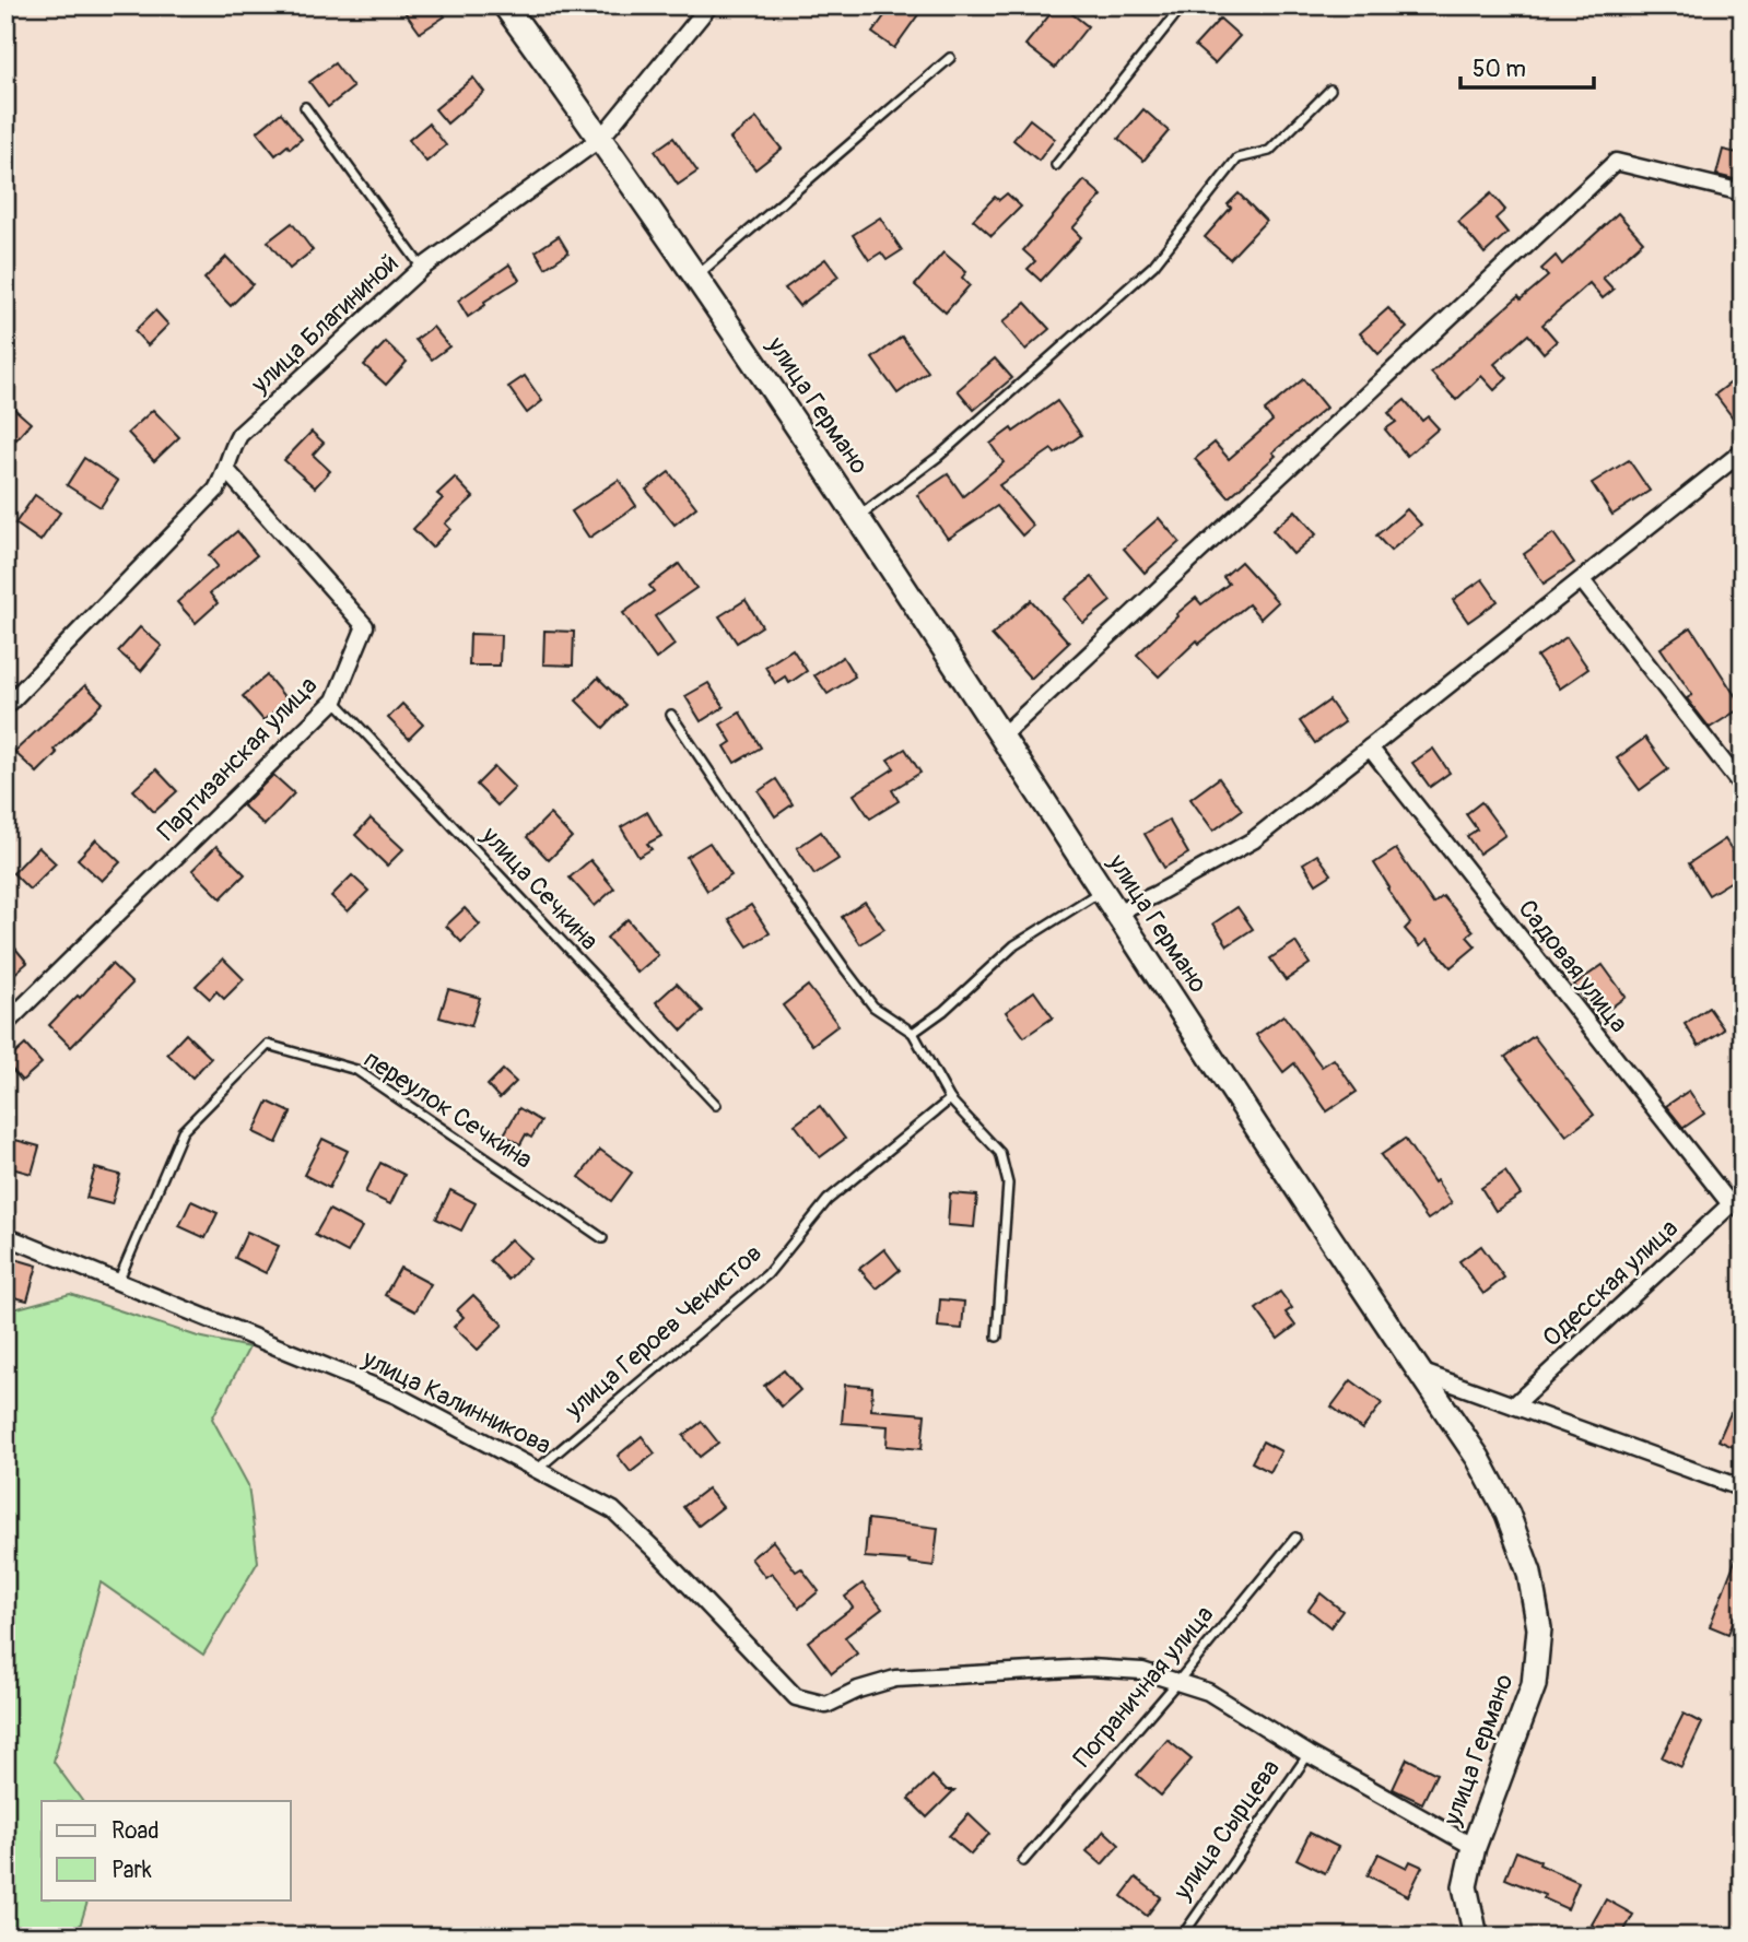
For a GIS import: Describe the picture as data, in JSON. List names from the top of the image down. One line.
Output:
{"streets":{"main road":["улица Германо"],"street":["улица Благининой","Партизанская улица","Садовая улица","Одесская улица","улица Калинникова","улица Сырцева"],"lane":["улица Сечкина","переулок Сечкина","улица Героев Чекистов","Пограничная улица"]},"crossings":[["улица Благининой","улица Германо"],["улица Благининой","Партизанская улица"],["улица Германо","улица Сырцева"],["Партизанская улица","улица Сечкина"],["Садовая улица","Одесская улица"],["переулок Сечкина","улица Калинникова"],["улица Героев Чекистов","улица Калинникова"],["улица Калинникова","Пограничная улица"]],"legend":["Road","Park"],"scale_bar":"50 m"}
